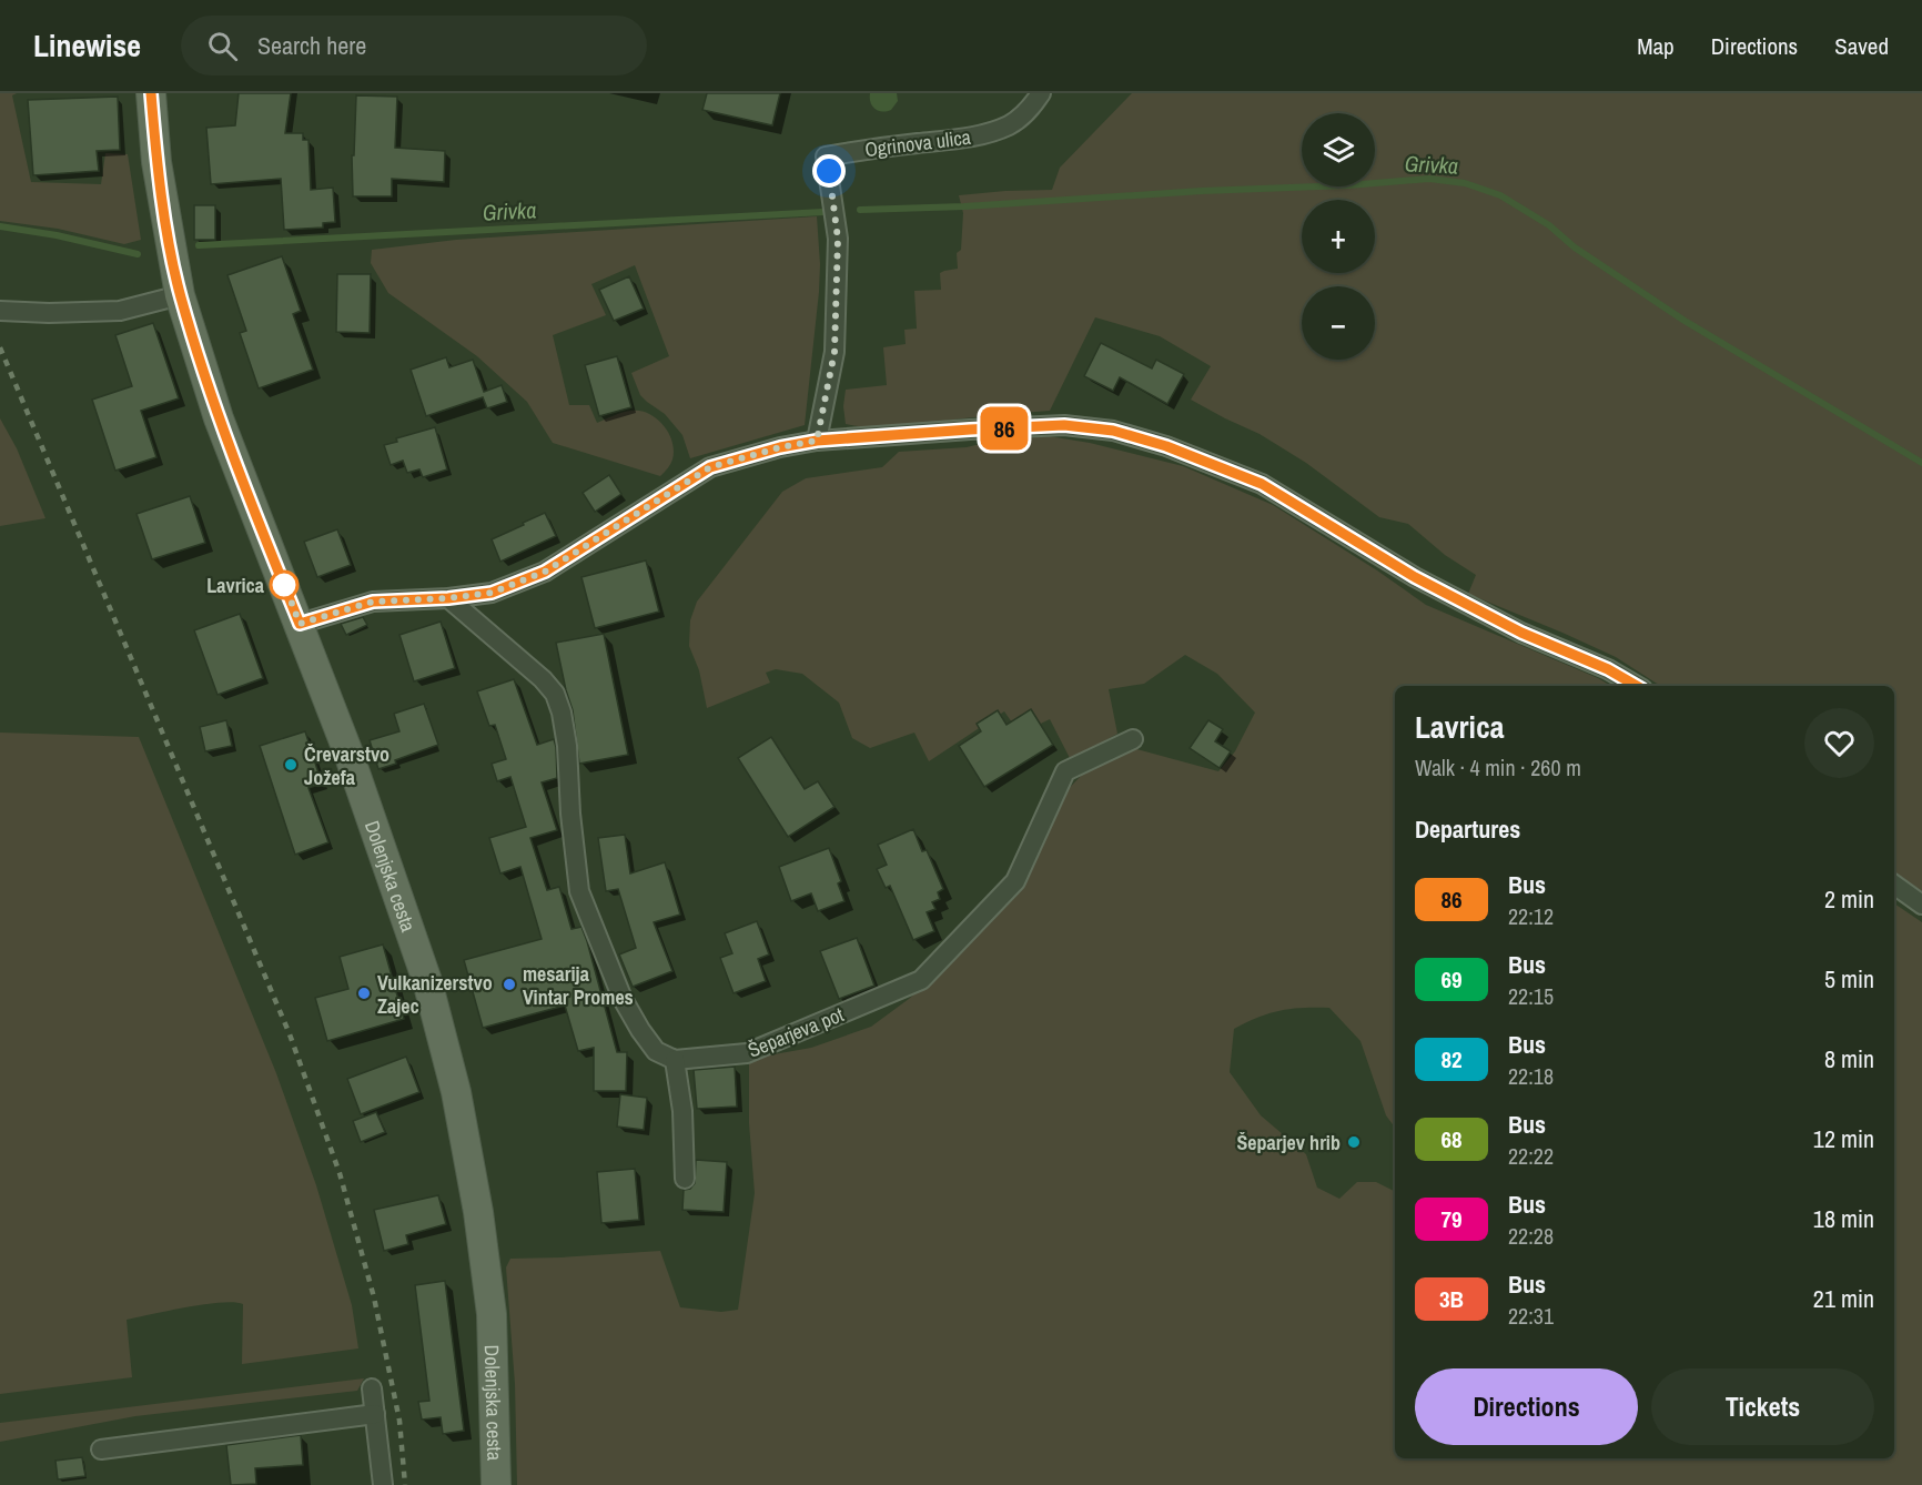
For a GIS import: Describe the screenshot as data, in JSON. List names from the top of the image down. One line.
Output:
{"streets":{"main road":["Dolenjska cesta"],"street":["Ogrinova ulica","Šeparjeva pot"]},"water":["Grivka"],"places":["Lavrica","Črevarstvo Jožefa","mesarija Vintar Promes","Vulkanizerstvo Zajec","Šeparjev hrib"],"lines":["bus line 86"],"page":{"header":"Linewise","search":"Search here","nav":["Map","Directions","Saved"],"on_map":"86","map_buttons":["+","−"],"heading":[["Lavrica","Walk · 4 min · 260 m"],"Departures"],"list":[{"mark":"86","name":"Bus","note":"22:12","value":"2 min"},{"mark":"69","name":"Bus","note":"22:15","value":"5 min"},{"mark":"82","name":"Bus","note":"22:18","value":"8 min"},{"mark":"68","name":"Bus","note":"22:22","value":"12 min"},{"mark":"79","name":"Bus","note":"22:28","value":"18 min"},{"mark":"3B","name":"Bus","note":"22:31","value":"21 min"}],"buttons":["Directions","Tickets"]}}
